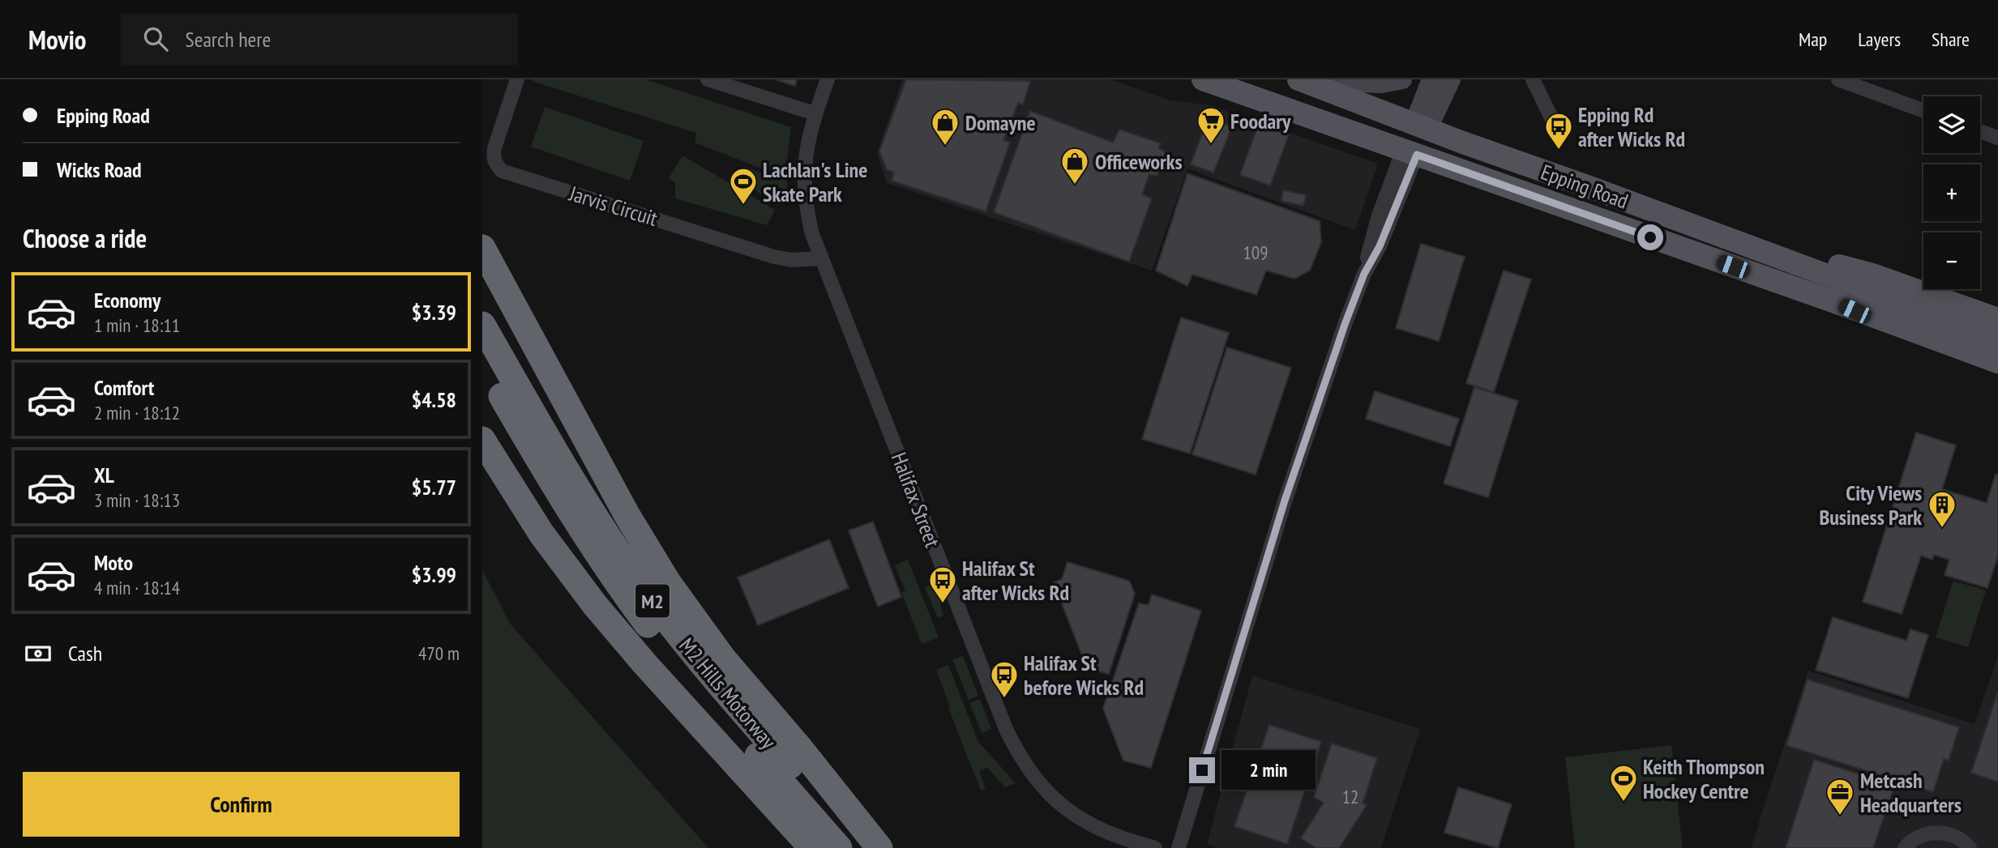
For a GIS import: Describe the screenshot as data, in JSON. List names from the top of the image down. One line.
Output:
{"streets":{"highway":["M2","M2 Hills Motorway"],"main road":["Epping Road"],"street":["Jarvis Circuit","Halifax Street"]},"crossings":[["Jarvis Circuit","Halifax Street"]],"places":{"supermarket":["Foodary"],"shop":["Domayne","Officeworks"],"bus stop":["Epping Rd after Wicks Rd","Halifax St after Wicks Rd","Halifax St before Wicks Rd"],"sports":["Lachlan's Line Skate Park","Keith Thompson Hockey Centre"],"building":["City Views Business Park"],"office":["Metcash Headquarters"]},"house_numbers":["109","12"],"page":{"header":"Movio","search":"Search here","nav":["Map","Layers","Share"],"banner":["Epping Road","Wicks Road"],"map_buttons":["+","−"],"heading":"Choose a ride","list":[{"name":"Economy","note":"1 min · 18:11","value":"$3.39"},{"name":"Comfort","note":"2 min · 18:12","value":"$4.58"},{"name":"XL","note":"3 min · 18:13","value":"$5.77"},{"name":"Moto","note":"4 min · 18:14","value":"$3.99"}],"pay":["Cash","470 m"],"bubble":"2 min","buttons":"Confirm"}}
